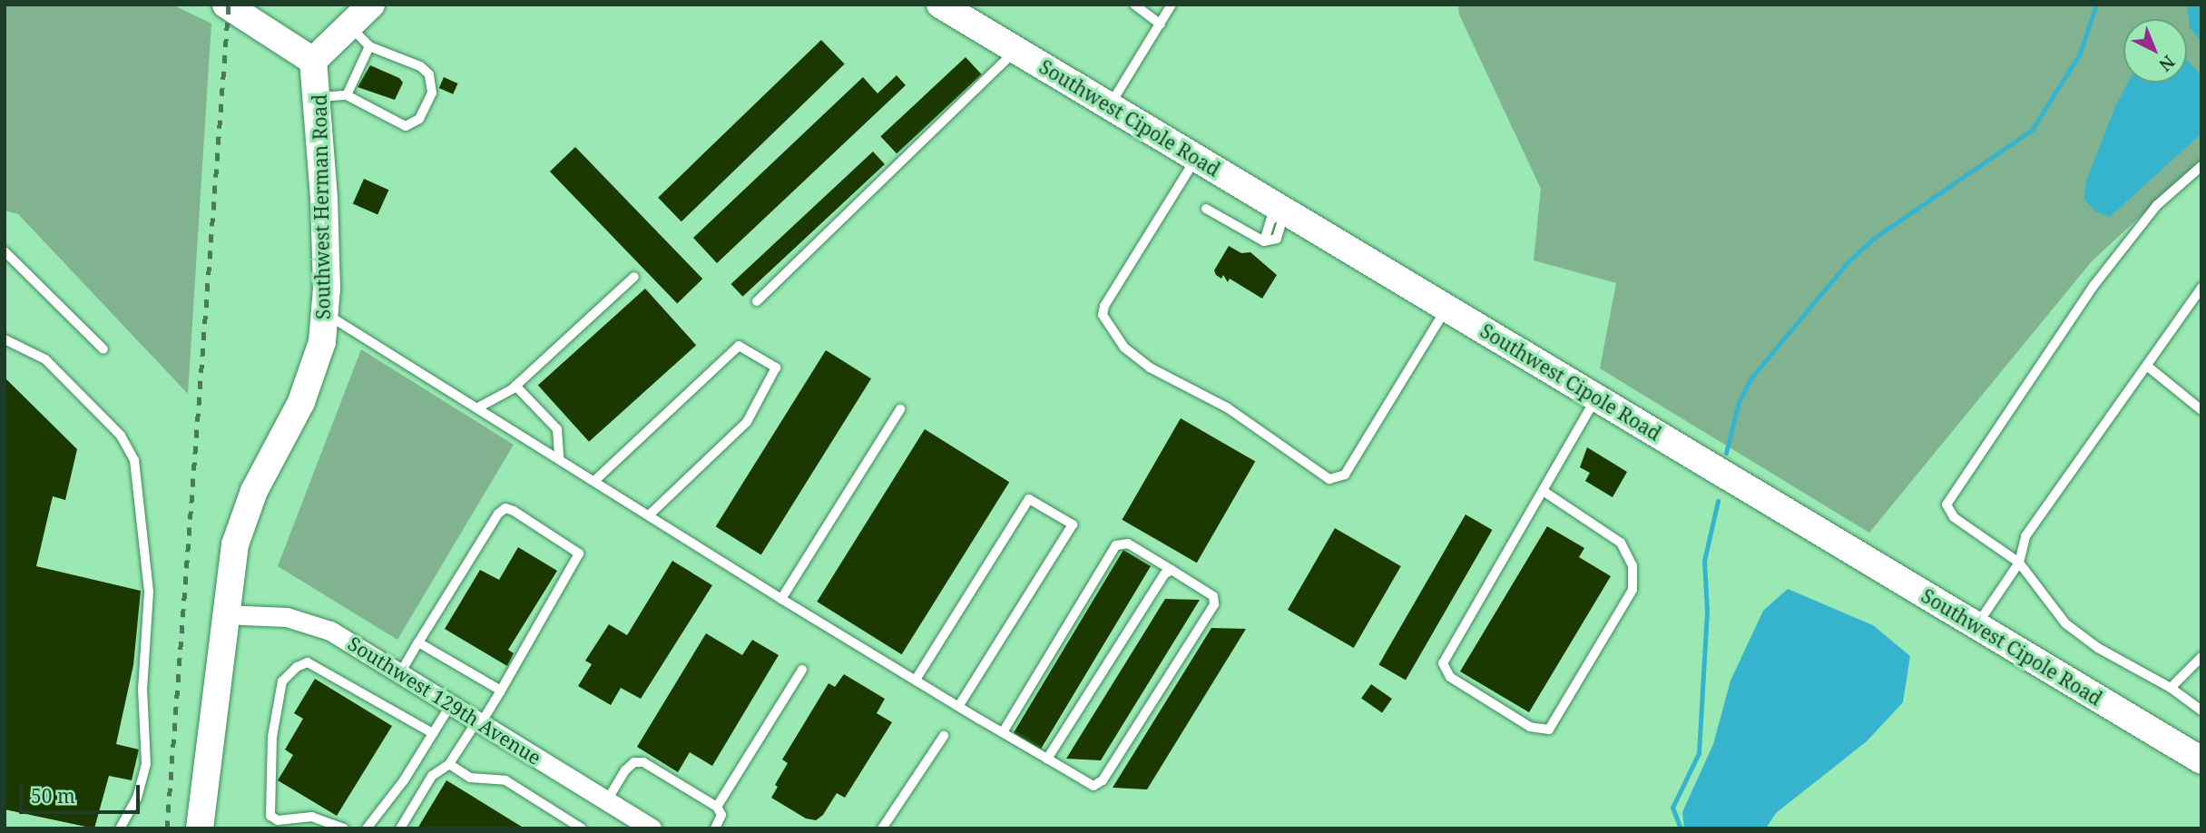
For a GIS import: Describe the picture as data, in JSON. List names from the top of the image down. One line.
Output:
{"streets":{"street":["Southwest Cipole Road","Southwest Herman Road","Southwest 129th Avenue"]},"crossings":[["Southwest Herman Road","Southwest 129th Avenue"]],"scale_bar":"50 m","north":"bottom right"}
